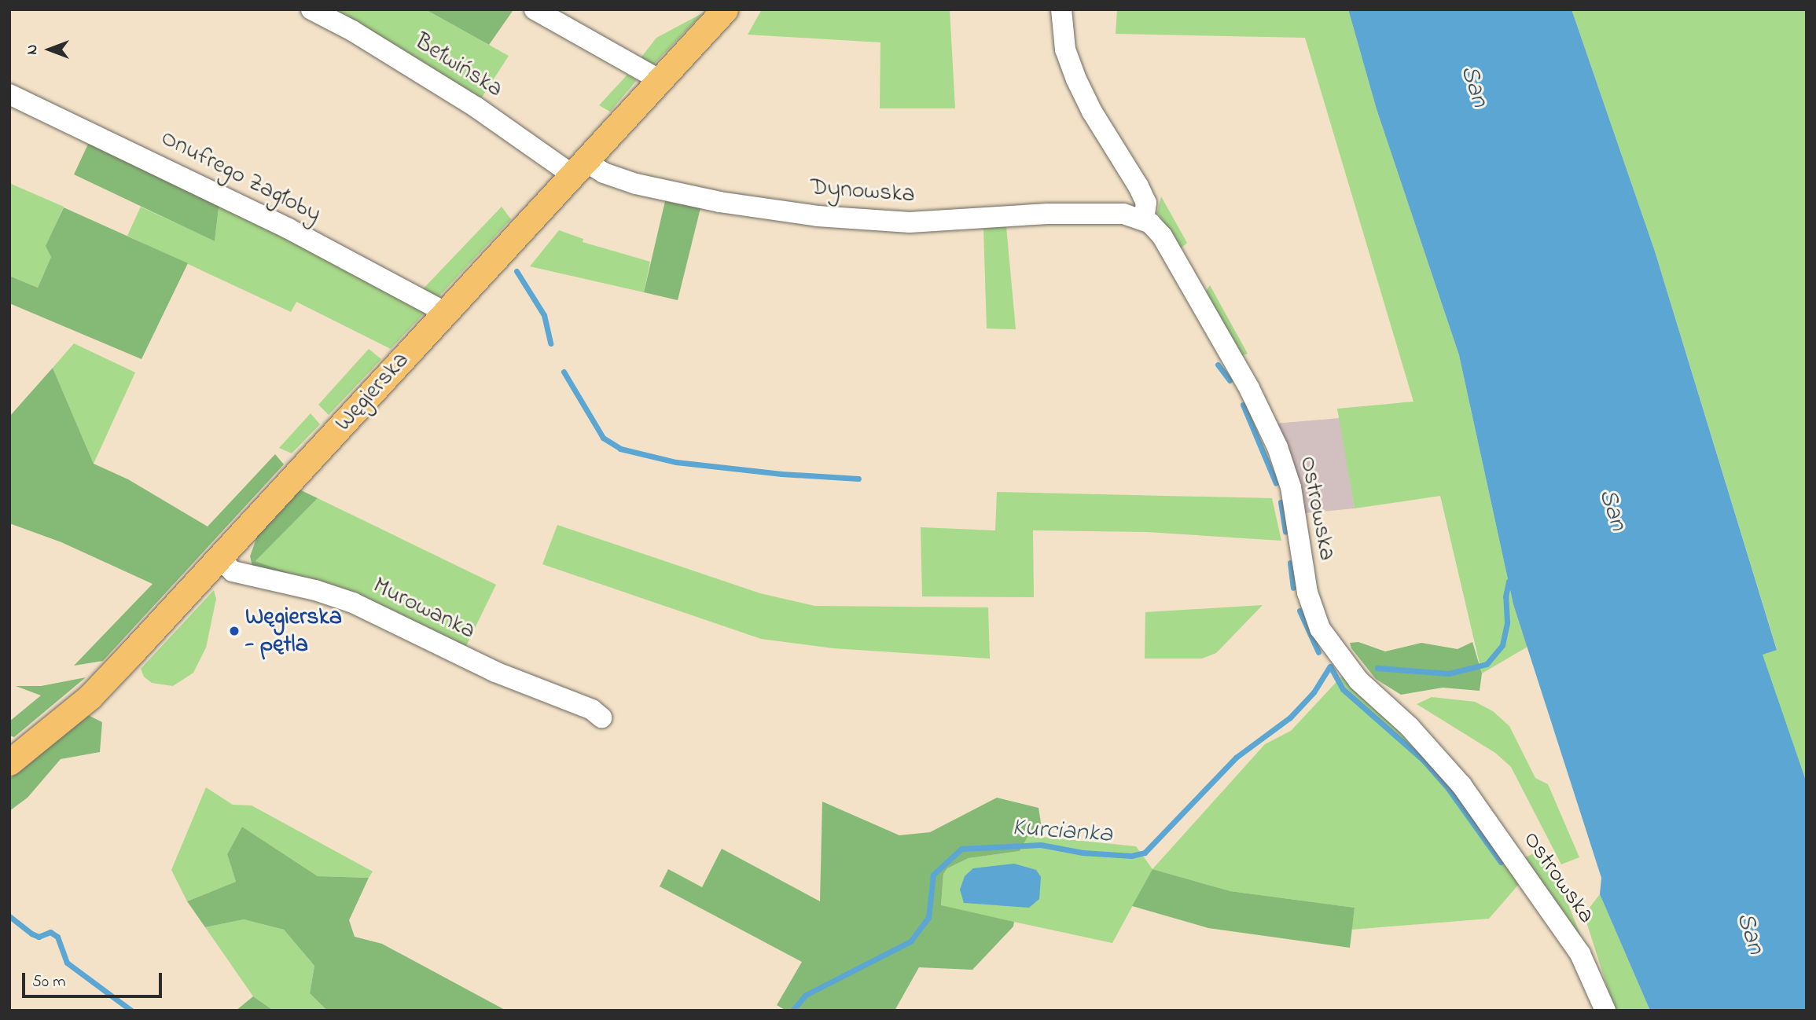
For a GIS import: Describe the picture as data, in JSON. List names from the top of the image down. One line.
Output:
{"streets":{"main road":["Węgierska"],"street":["Bełwińska","Onufrego Zagłoby","Dynowska","Ostrowska","Murowanka"]},"crossings":[["Bełwińska","Dynowska"],["Bełwińska","Węgierska"],["Onufrego Zagłoby","Węgierska"],["Dynowska","Węgierska"],["Dynowska","Ostrowska"],["Węgierska","Murowanka"]],"water":["San","Kurcianka"],"places":["Węgierska - pętla"],"scale_bar":"50 m","north":"left"}
